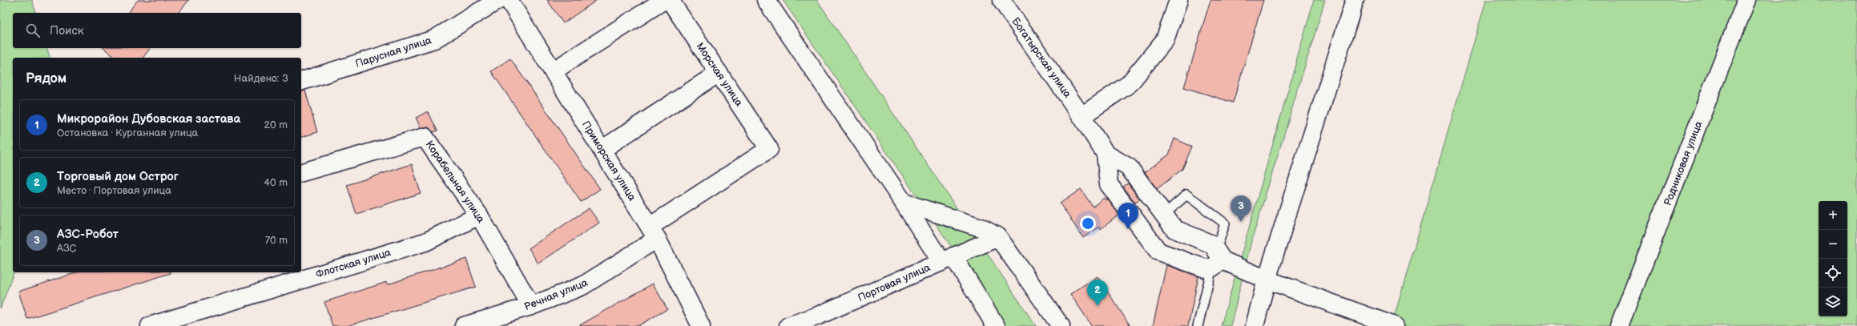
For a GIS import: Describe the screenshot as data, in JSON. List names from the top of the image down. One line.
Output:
{"streets":{"street":["Парусная улица","Богатырская улица","Морская улица","Приморская улица","Родниковая улица","Корабельная улица","Флотская улица","Портовая улица","Речная улица"]},"crossings":[["Морская улица","Речная улица"],["Приморская улица","Речная улица"],["Корабельная улица","Флотская улица"],["Корабельная улица","Речная улица"]],"page":{"search":"Поиск","heading":["Рядом","Найдено: 3"],"list":[{"mark":"1","name":"Микрорайон Дубовская застава","note":"Остановка · Курганная улица","value":"20 m"},{"mark":"2","name":"Торговый дом Острог","note":"Место · Портовая улица","value":"40 m"},{"mark":"3","name":"АЗС-Робот","note":"АЗС","value":"70 m"}],"pins":["3","1","2"],"map_buttons":["+","−"]}}
